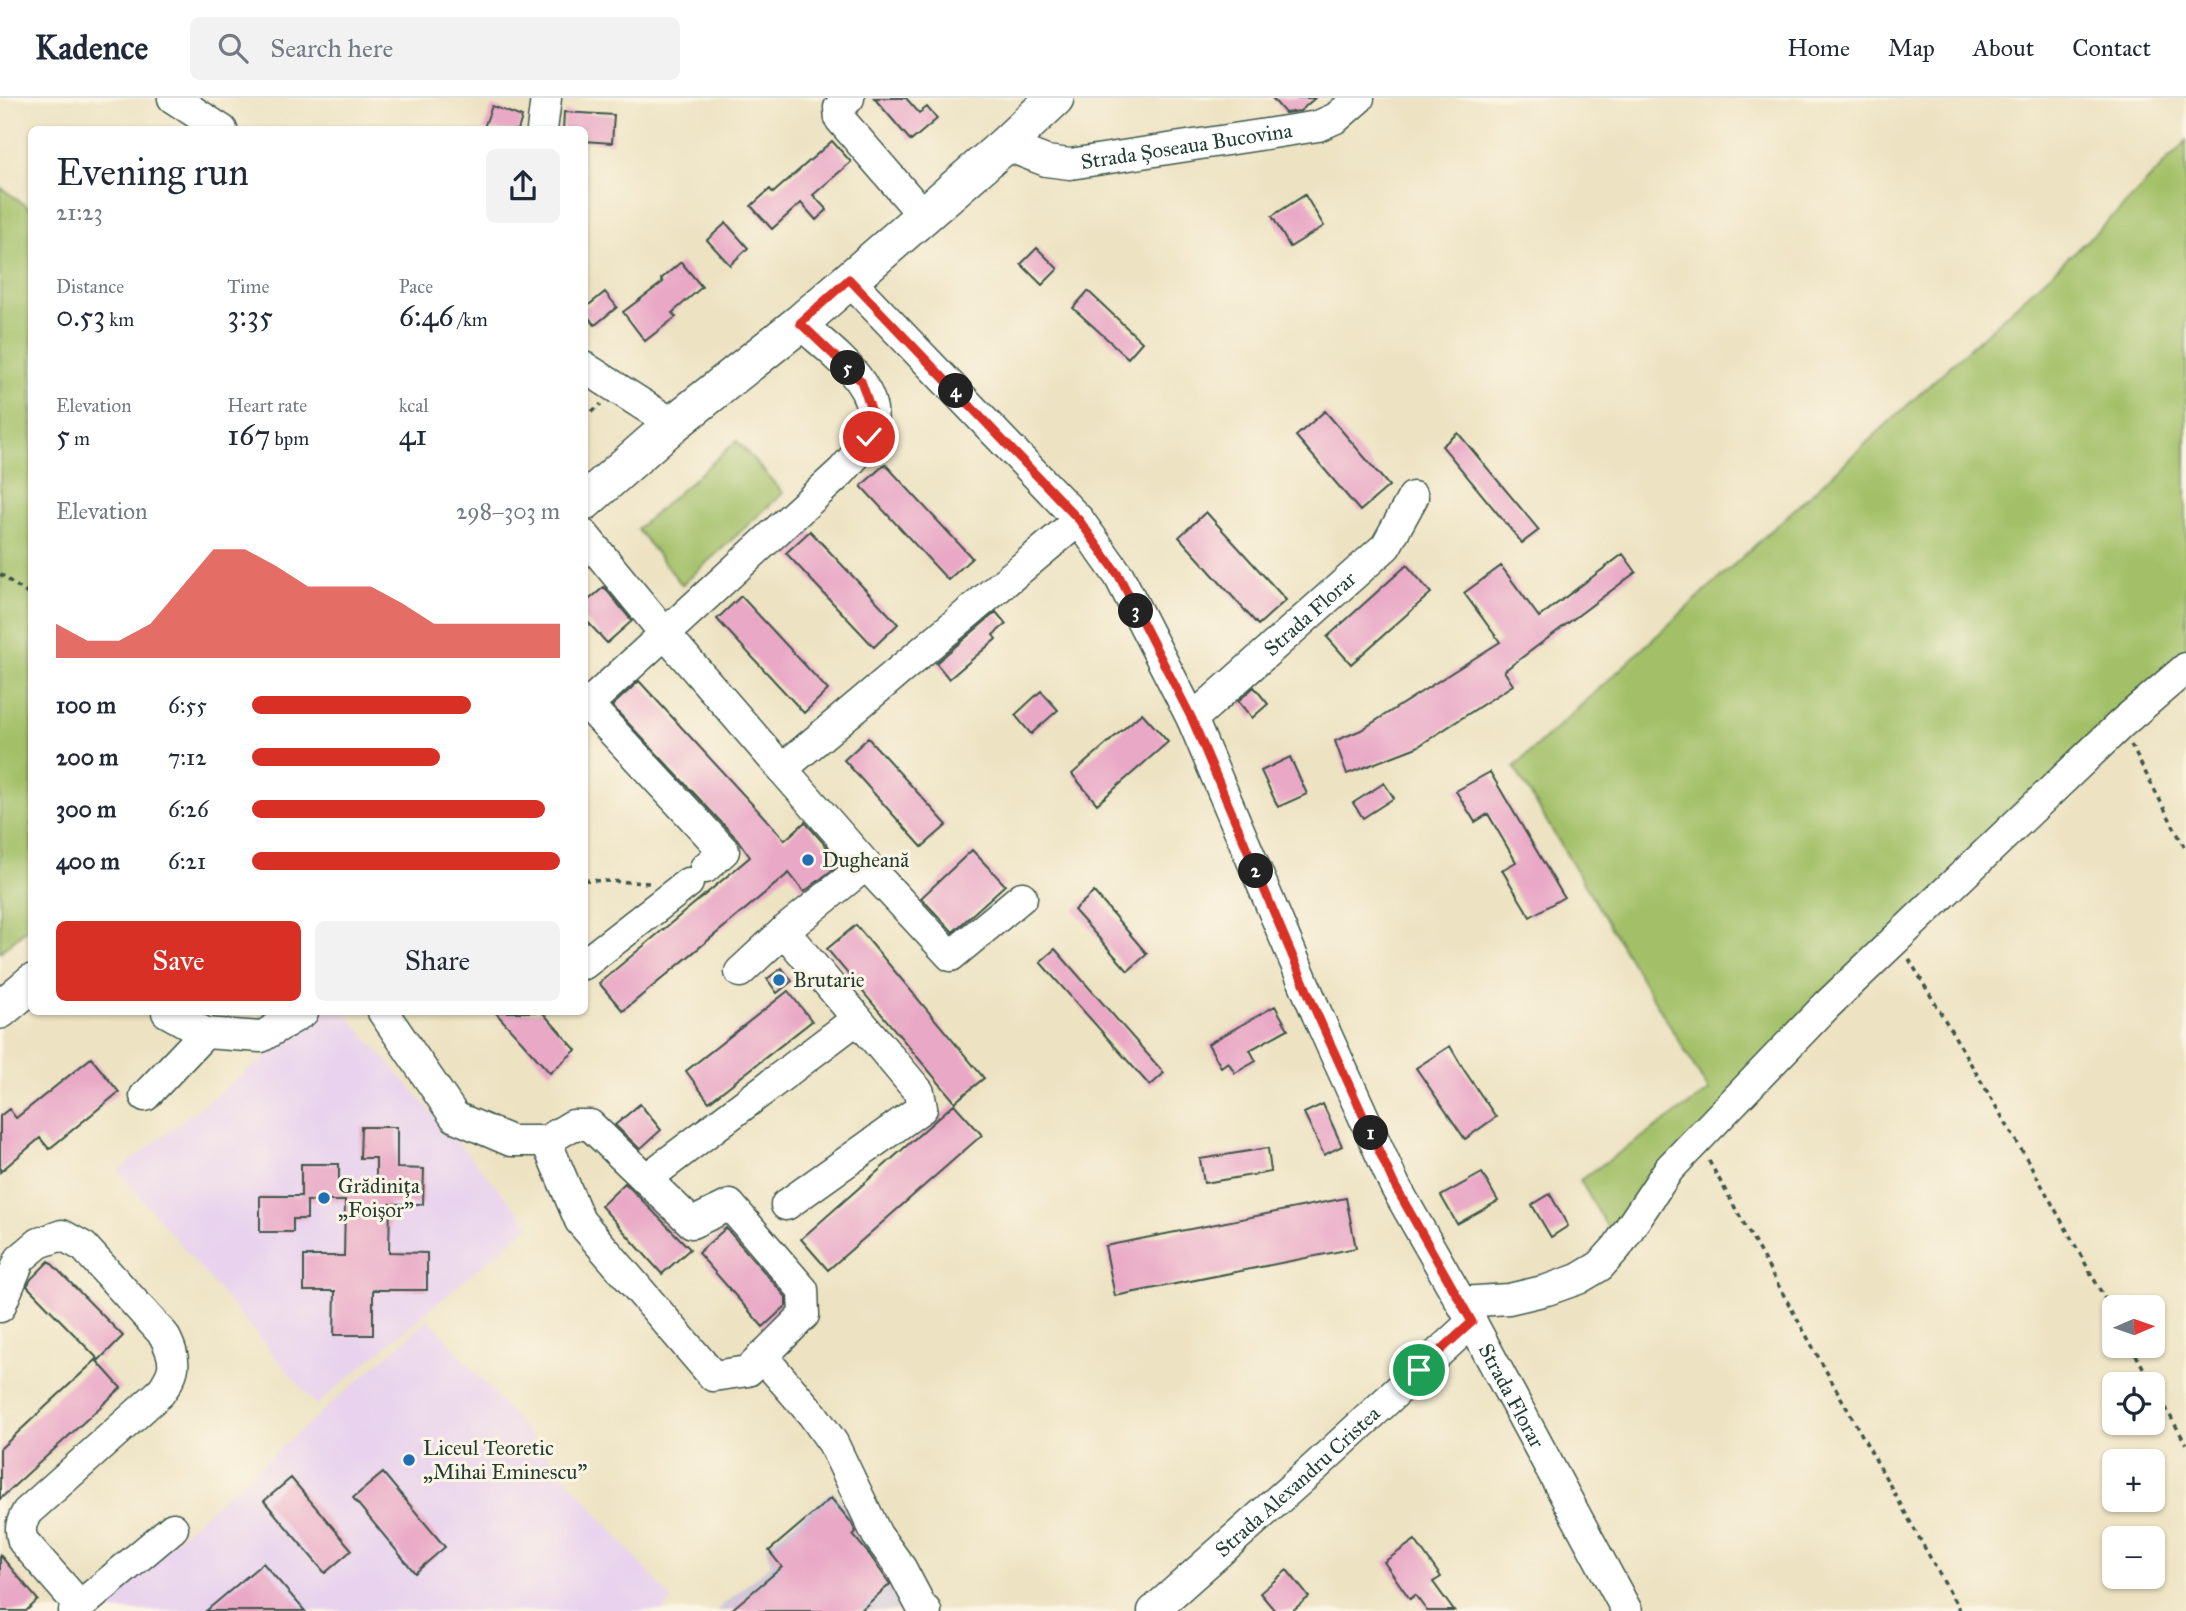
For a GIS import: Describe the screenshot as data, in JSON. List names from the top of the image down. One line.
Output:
{"streets":{"street":["Strada Șoseaua Bucovina","Strada Florar","Strada Alexandru Cristea"]},"crossings":[["Strada Florar","Strada Alexandru Cristea"]],"places":["Dugheană","Brutarie","Grădinița „Foișor”","Liceul Teoretic „Mihai Eminescu”"],"north":"right","page":{"header":"Kadence","search":"Search here","nav":["Home","Map","About","Contact"],"heading":["Evening run","21:23"],"stats":[["Distance","0.53 km"],["Time","3:35"],["Pace","6:46 /km"],["Elevation","5 m"],["Heart rate","167 bpm"],["kcal","41"]],"pins":["5","4","3","2","1"],"chart":["Elevation","298–303 m"],"list":[{"name":"100 m","note":"6:55"},{"name":"200 m","note":"7:12"},{"name":"300 m","note":"6:26"},{"name":"400 m","note":"6:21"}],"buttons":["Save","Share"],"map_buttons":["+","−"]}}
